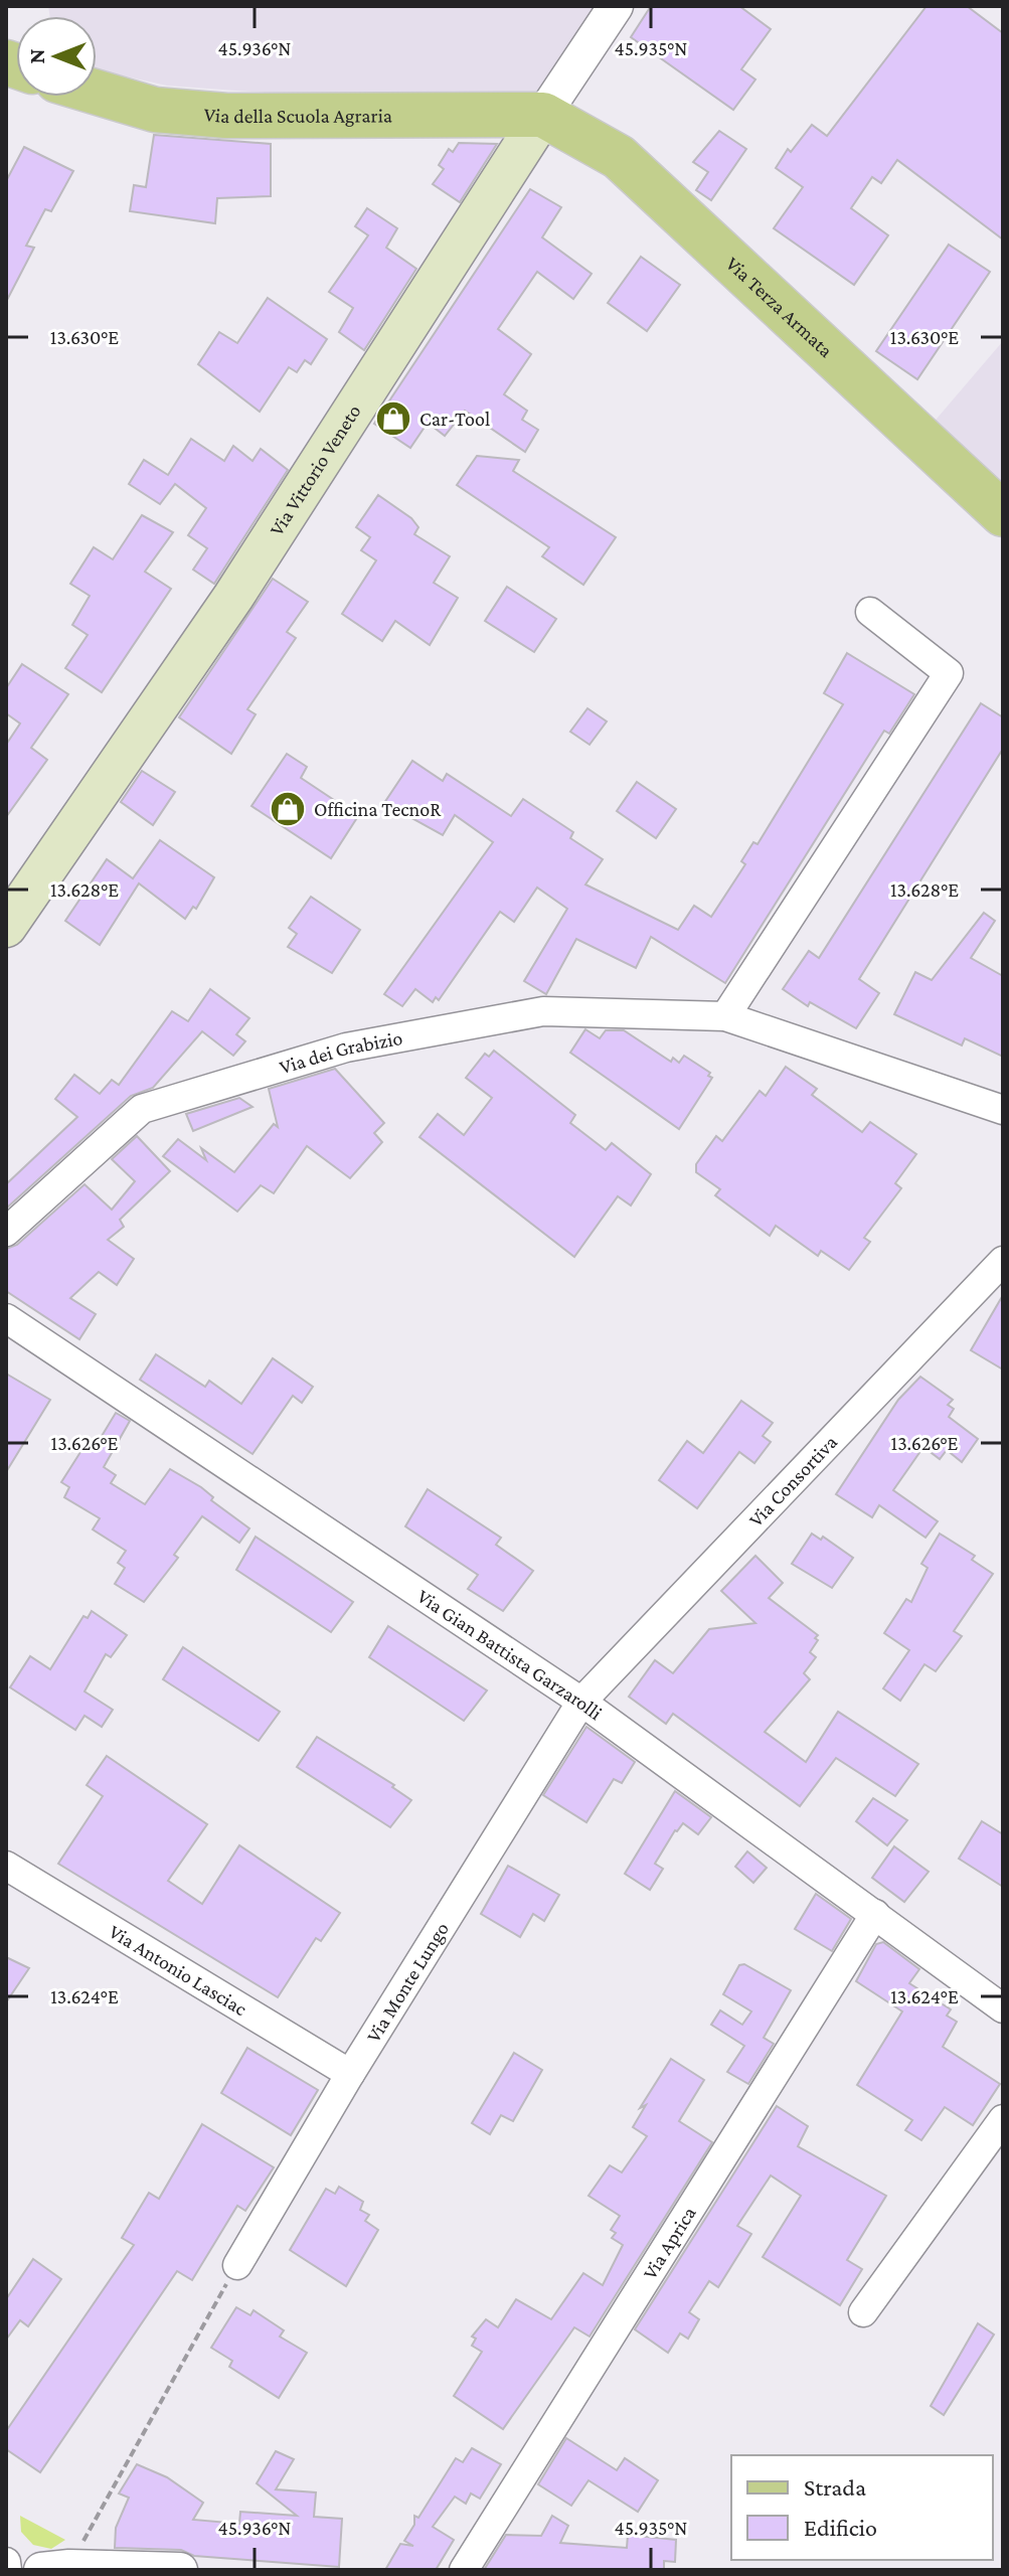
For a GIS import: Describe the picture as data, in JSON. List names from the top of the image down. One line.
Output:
{"streets":{"main road":["Via della Scuola Agraria","Via Terza Armata","Via Vittorio Veneto"],"street":["Via dei Grabizio","Via Consortiva","Via Gian Battista Garzarolli","Via Antonio Lasciac","Via Monte Lungo","Via Aprica"]},"crossings":[["Via della Scuola Agraria","Via Terza Armata"],["Via della Scuola Agraria","Via Vittorio Veneto"],["Via Terza Armata","Via Vittorio Veneto"],["Via Consortiva","Via Gian Battista Garzarolli"],["Via Consortiva","Via Monte Lungo"],["Via Gian Battista Garzarolli","Via Monte Lungo"],["Via Gian Battista Garzarolli","Via Aprica"],["Via Antonio Lasciac","Via Monte Lungo"]],"places":{"shop":["Car-Tool","Officina TecnoR"]},"legend":["Strada","Edificio"],"north":"left","coordinates":["45.936°N","45.935°N","13.630°E","13.628°E","13.626°E","13.624°E"]}
